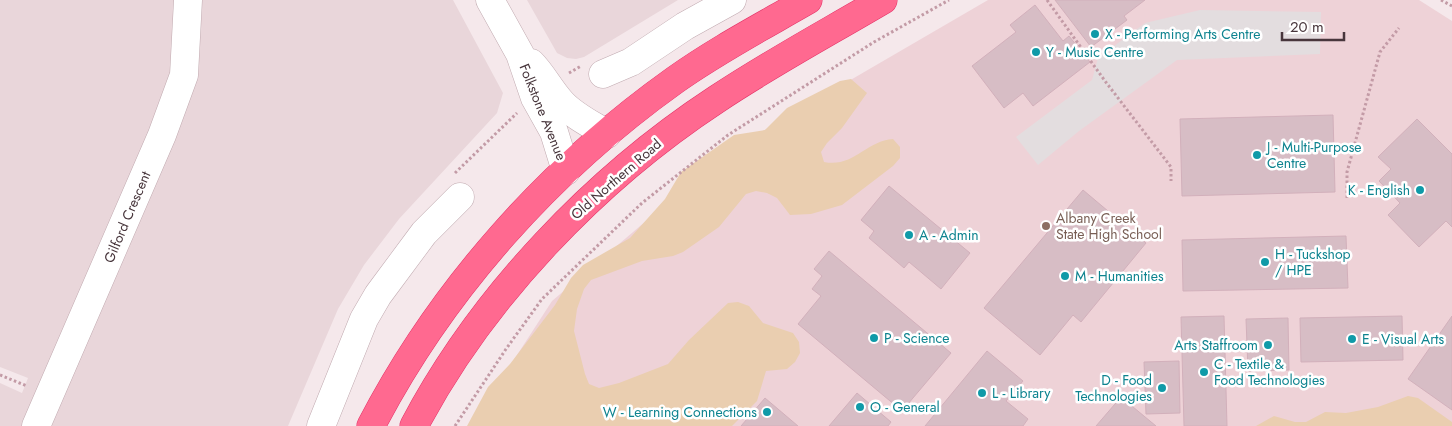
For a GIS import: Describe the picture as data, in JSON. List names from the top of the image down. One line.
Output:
{"streets":{"highway":["Old Northern Road"],"street":["Folkstone Avenue","Gilford Crescent"]},"places":["X - Performing Arts Centre","Y - Music Centre","J - Multi-Purpose Centre","K - English","Albany Creek State High School","A - Admin","H - Tuckshop / HPE","M - Humanities","P - Science","E - Visual Arts","Arts Staffroom","C - Textile & Food Technologies","D - Food Technologies","L - Library","O - General","W - Learning Connections"],"scale_bar":"20 m"}
